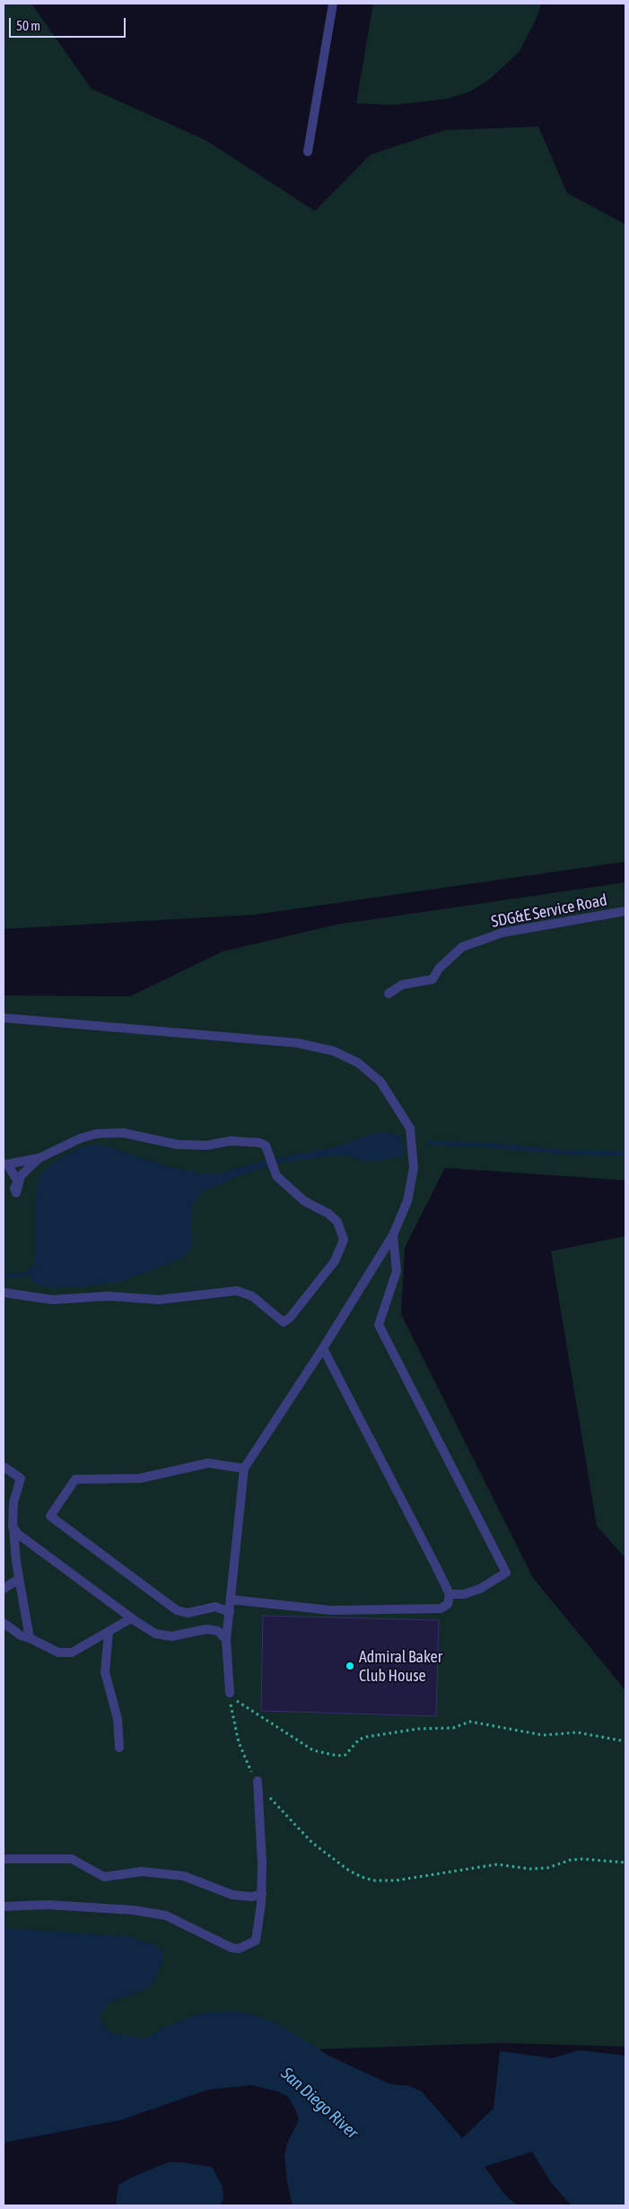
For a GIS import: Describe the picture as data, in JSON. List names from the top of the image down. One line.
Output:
{"streets":{"lane":["SDG&E Service Road"]},"water":["San Diego River"],"places":["Admiral Baker Club House"],"scale_bar":"50 m"}
